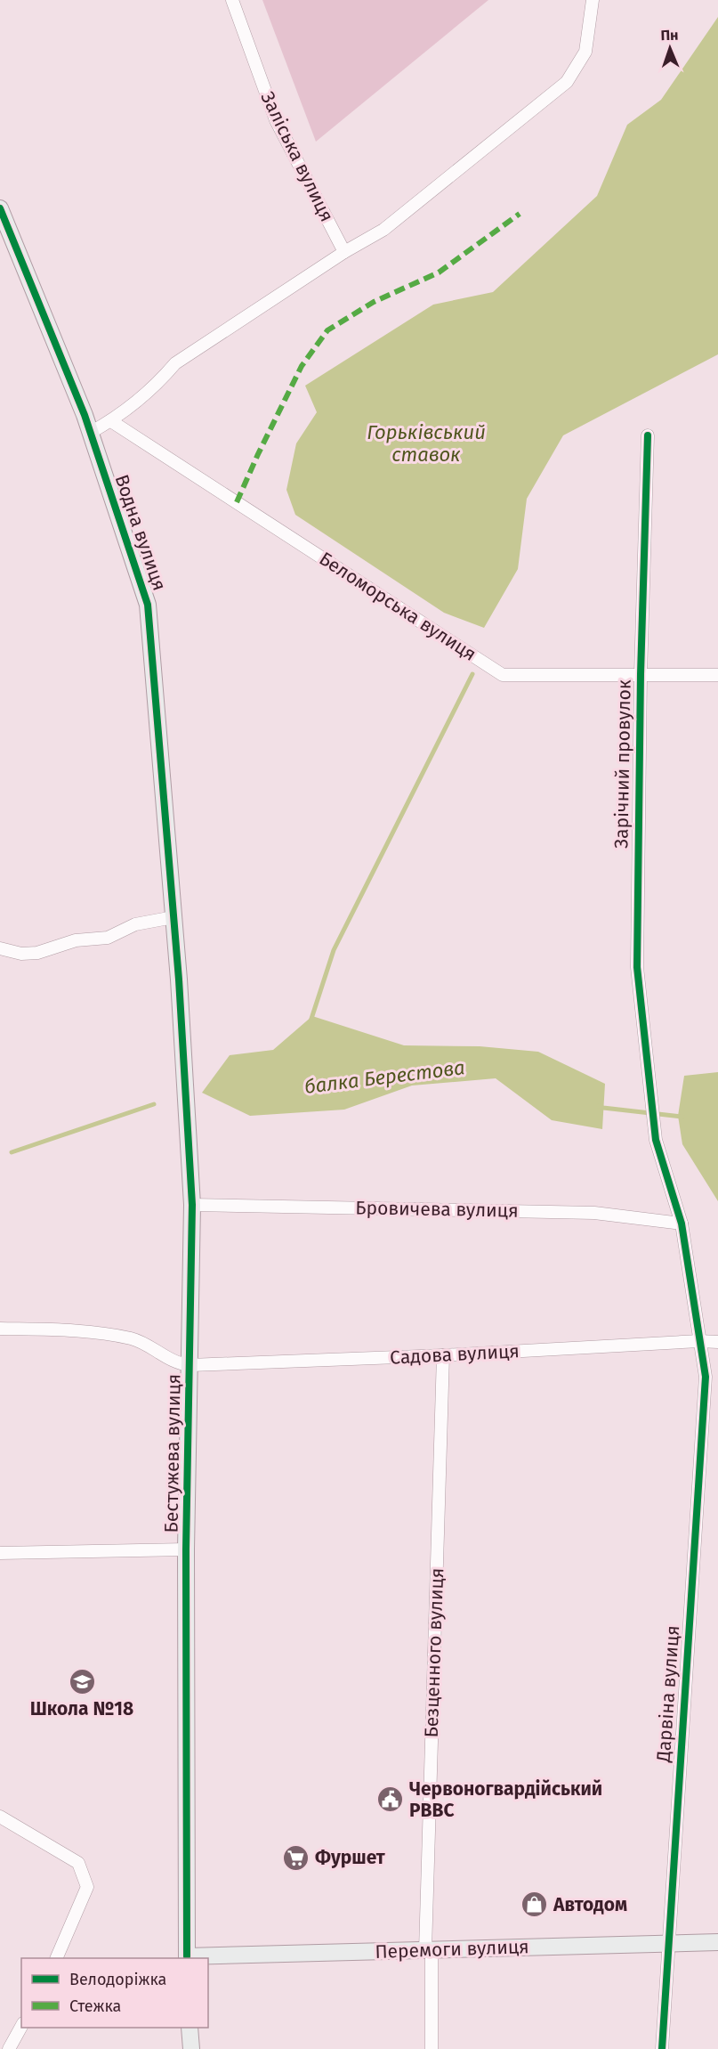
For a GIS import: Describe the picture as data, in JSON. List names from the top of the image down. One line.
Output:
{"streets":{"street":["Заліська вулиця","Водна вулиця","Беломорська вулиця","Зарічний провулок","Бровичева вулиця","Садова вулиця","Бестужева вулиця","Безценного вулиця","Дарвіна вулиця","Перемоги вулиця"]},"crossings":[["Водна вулиця","Бестужева вулиця"],["Беломорська вулиця","Зарічний провулок"],["Зарічний провулок","Бровичева вулиця"],["Зарічний провулок","Дарвіна вулиця"],["Бровичева вулиця","Бестужева вулиця"],["Бровичева вулиця","Дарвіна вулиця"],["Садова вулиця","Бестужева вулиця"],["Садова вулиця","Безценного вулиця"],["Садова вулиця","Дарвіна вулиця"],["Бестужева вулиця","Перемоги вулиця"],["Безценного вулиця","Перемоги вулиця"],["Дарвіна вулиця","Перемоги вулиця"]],"water":["Горьківський ставок","балка Берестова"],"places":{"school or university":["Школа №18"],"public building":["Червоногвардійський РВВС"],"supermarket":["Фуршет"],"shop":["Автодом"]},"legend":["Велодоріжка","Стежка"],"north":"top"}
